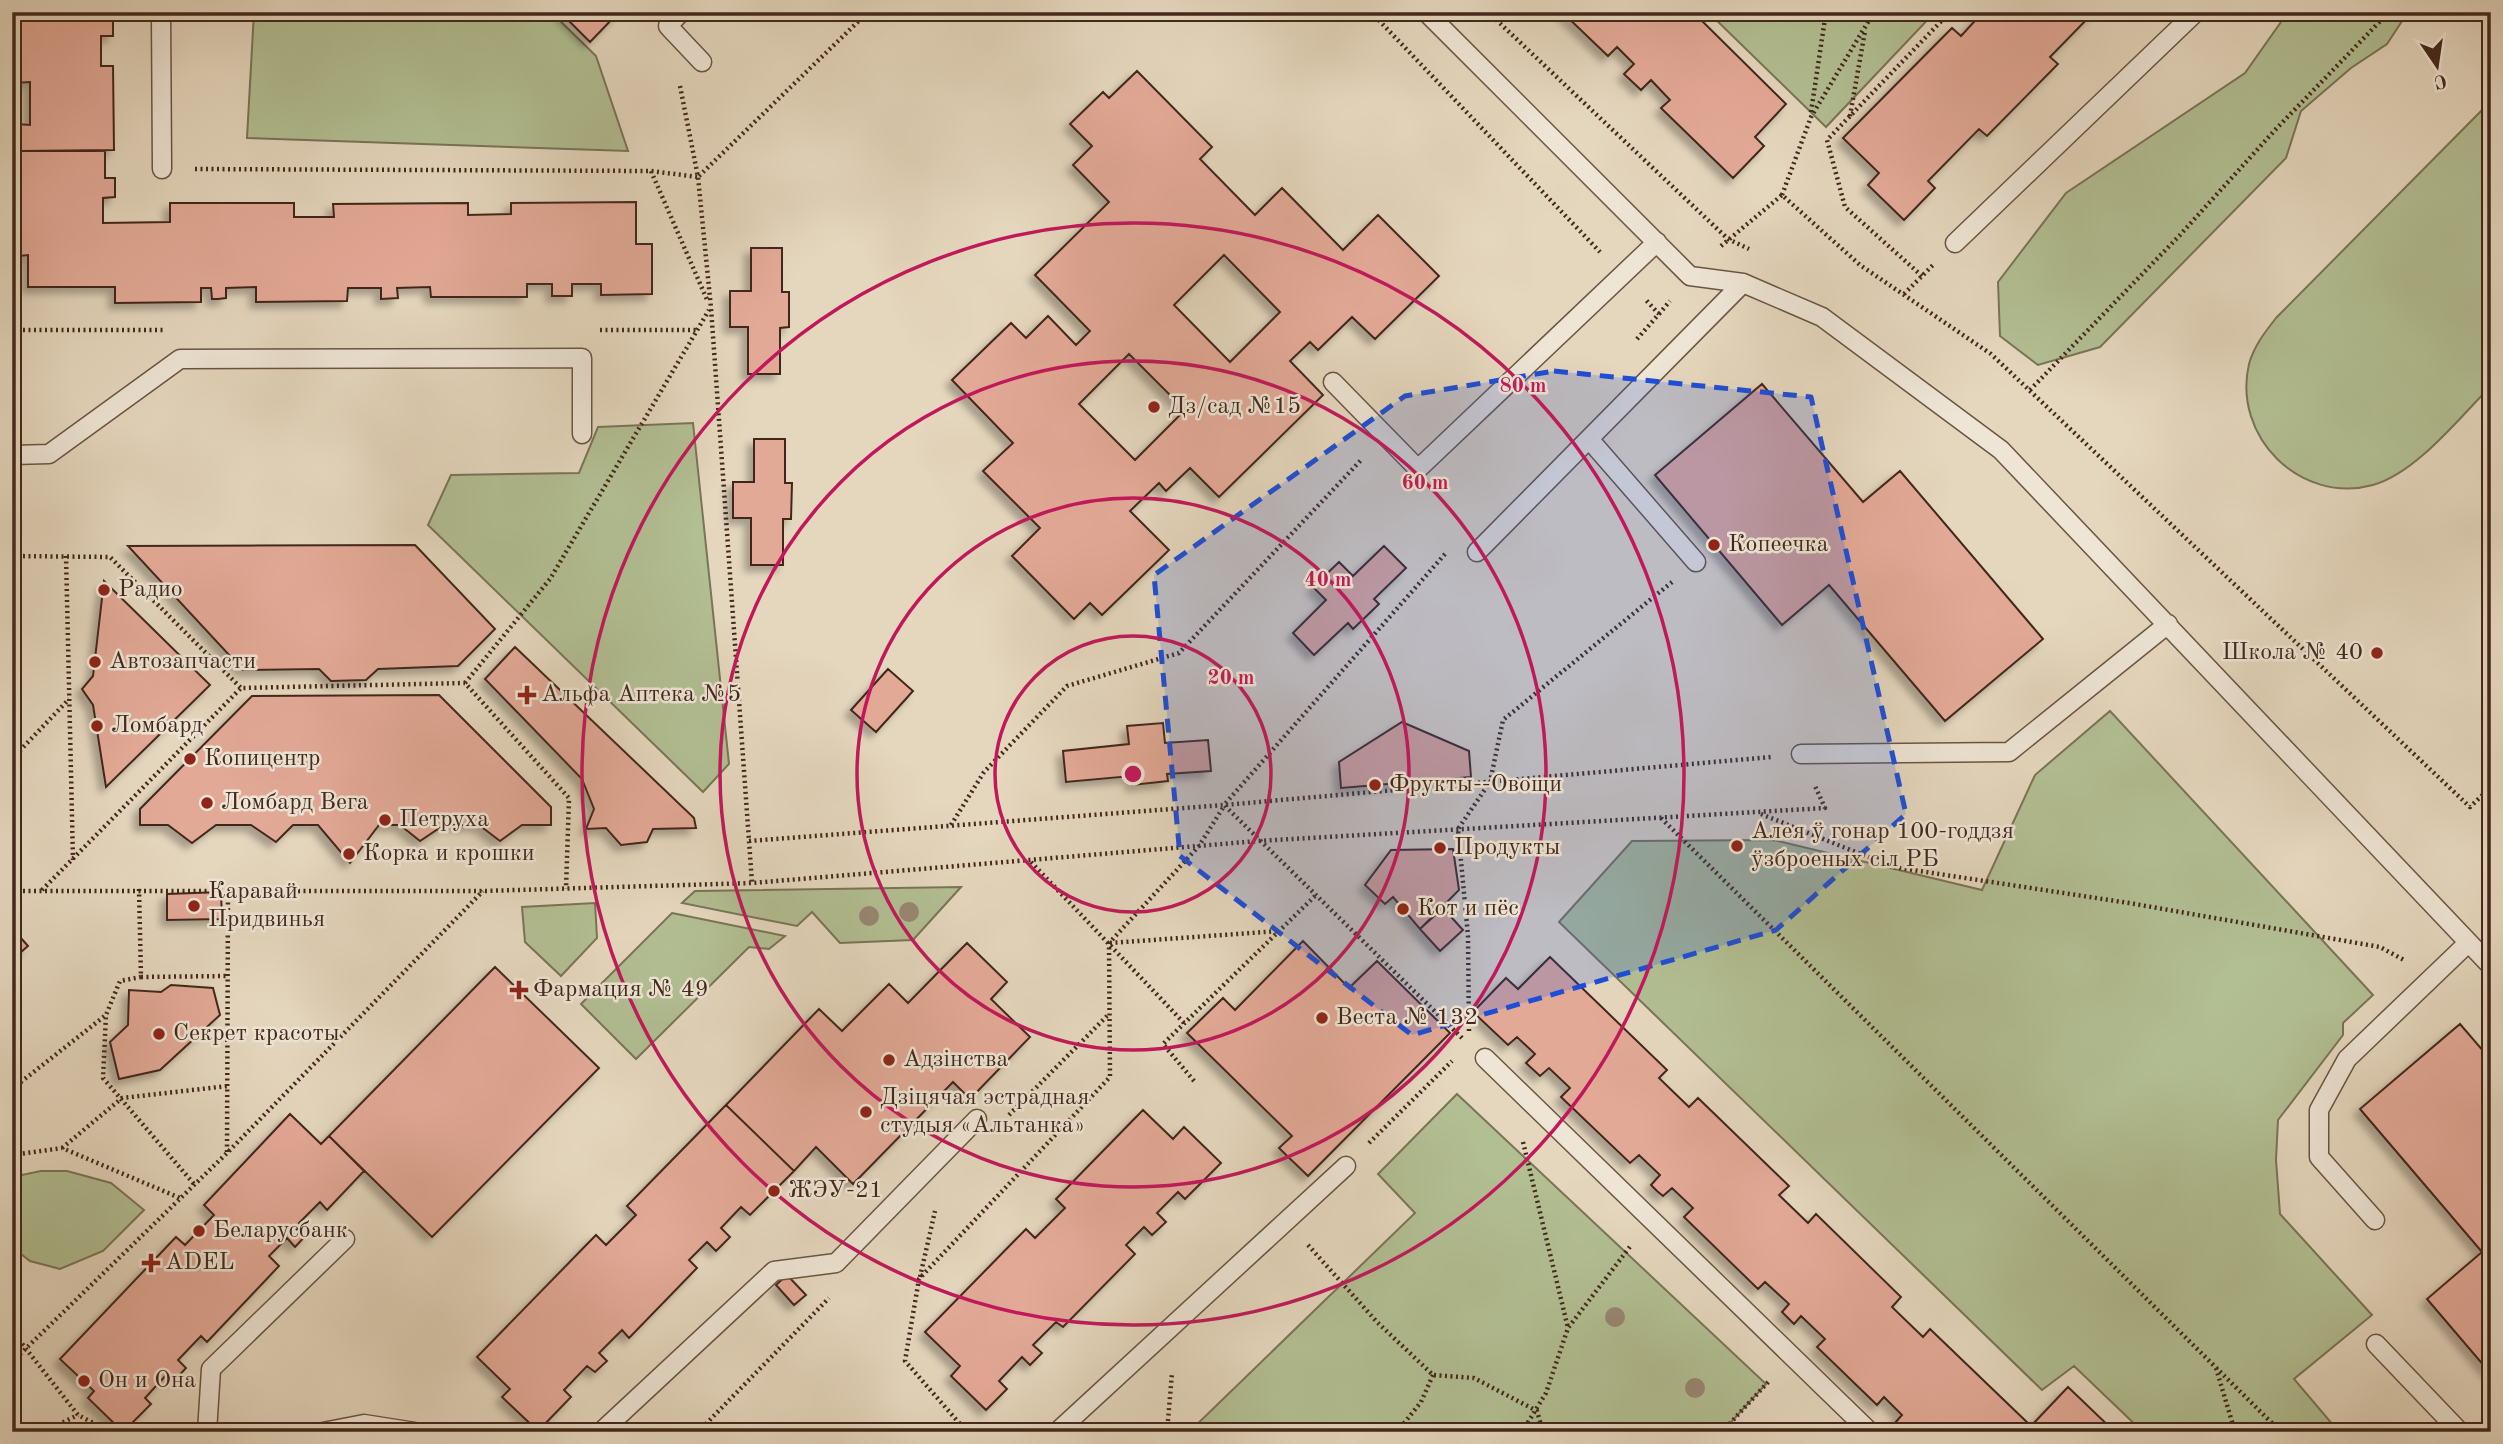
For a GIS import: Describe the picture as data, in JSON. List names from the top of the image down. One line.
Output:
{"places":{"other":["Дз/сад №15","Копеечка","Радио","Школа № 40","Автозапчасти","Ломбард","Копицентр","Фрукты--Овощи","Ломбард Вега","Петруха","Алея ў гонар 100-годдзя ўзброеных сіл РБ","Продукты","Корка и крошки","Каравай Придвинья","Кот и пёс","Веста № 132","Секрет красоты","Адзінства","Дзіцячая эстрадная студыя «Альтанка»","ЖЭУ-21","Беларусбанк","Он и Она"],"health":["Альфа Аптека №5","Фармация № 49","ADEL"]},"north":"bottom","rings":["80 m","60 m","40 m","20 m"]}
